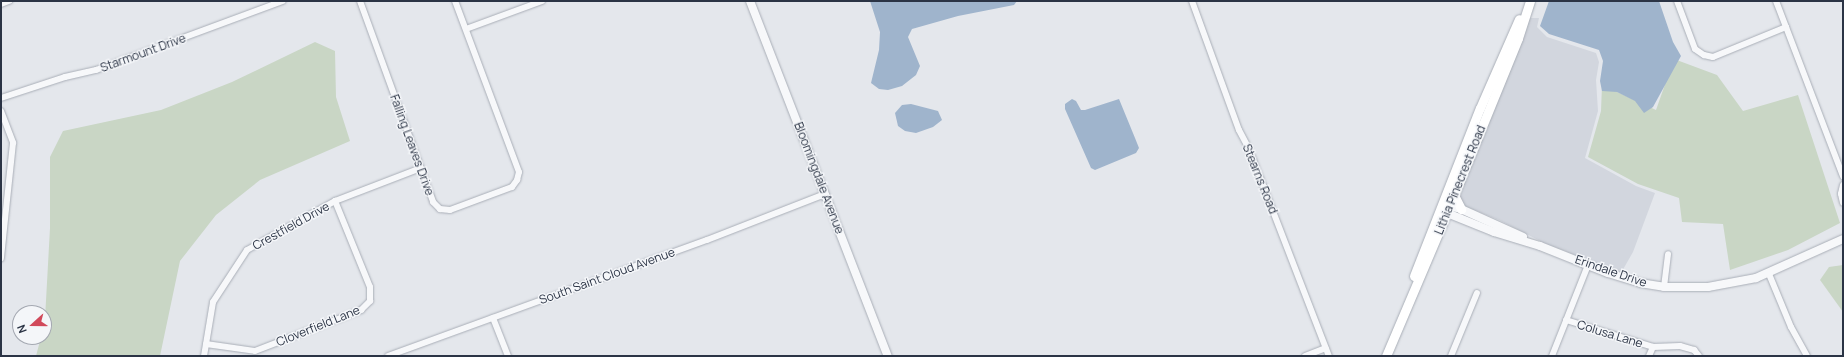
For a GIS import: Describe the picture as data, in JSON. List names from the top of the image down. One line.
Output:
{"streets":{"main road":["Lithia Pinecrest Road"],"street":["Starmount Drive","Falling Leaves Drive","Bloomingdale Avenue","Stearns Road","Crestfield Drive","Erindale Drive","South Saint Cloud Avenue","Cloverfield Lane","Colusa Lane"]},"crossings":[["Falling Leaves Drive","Crestfield Drive"],["Bloomingdale Avenue","South Saint Cloud Avenue"],["Lithia Pinecrest Road","Erindale Drive"],["Crestfield Drive","Cloverfield Lane"]],"north":"left"}
